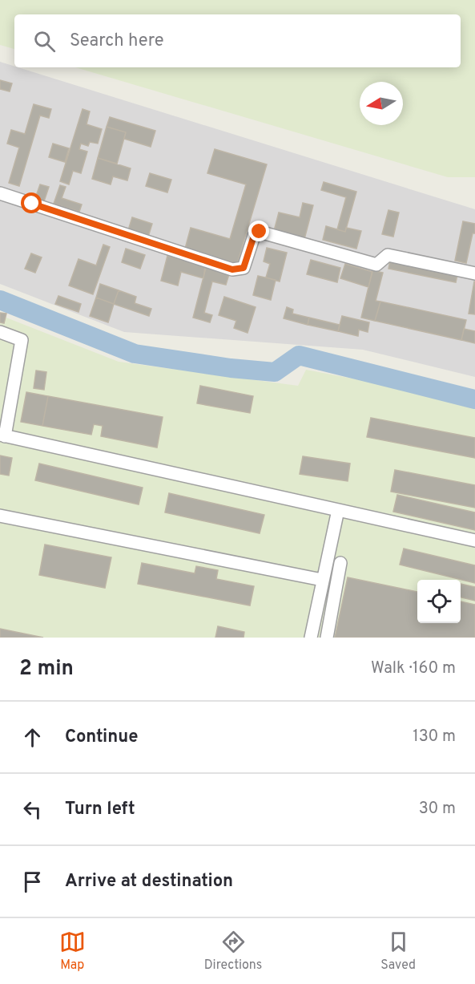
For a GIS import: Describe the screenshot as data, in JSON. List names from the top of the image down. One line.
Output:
{"north":"left","page":{"search":"Search here","heading":["2 min","Walk · 160 m"],"list":[["Continue","130 m"],["Turn left","30 m"],"Arrive at destination"],"nav":["Map","Directions","Saved"]}}
